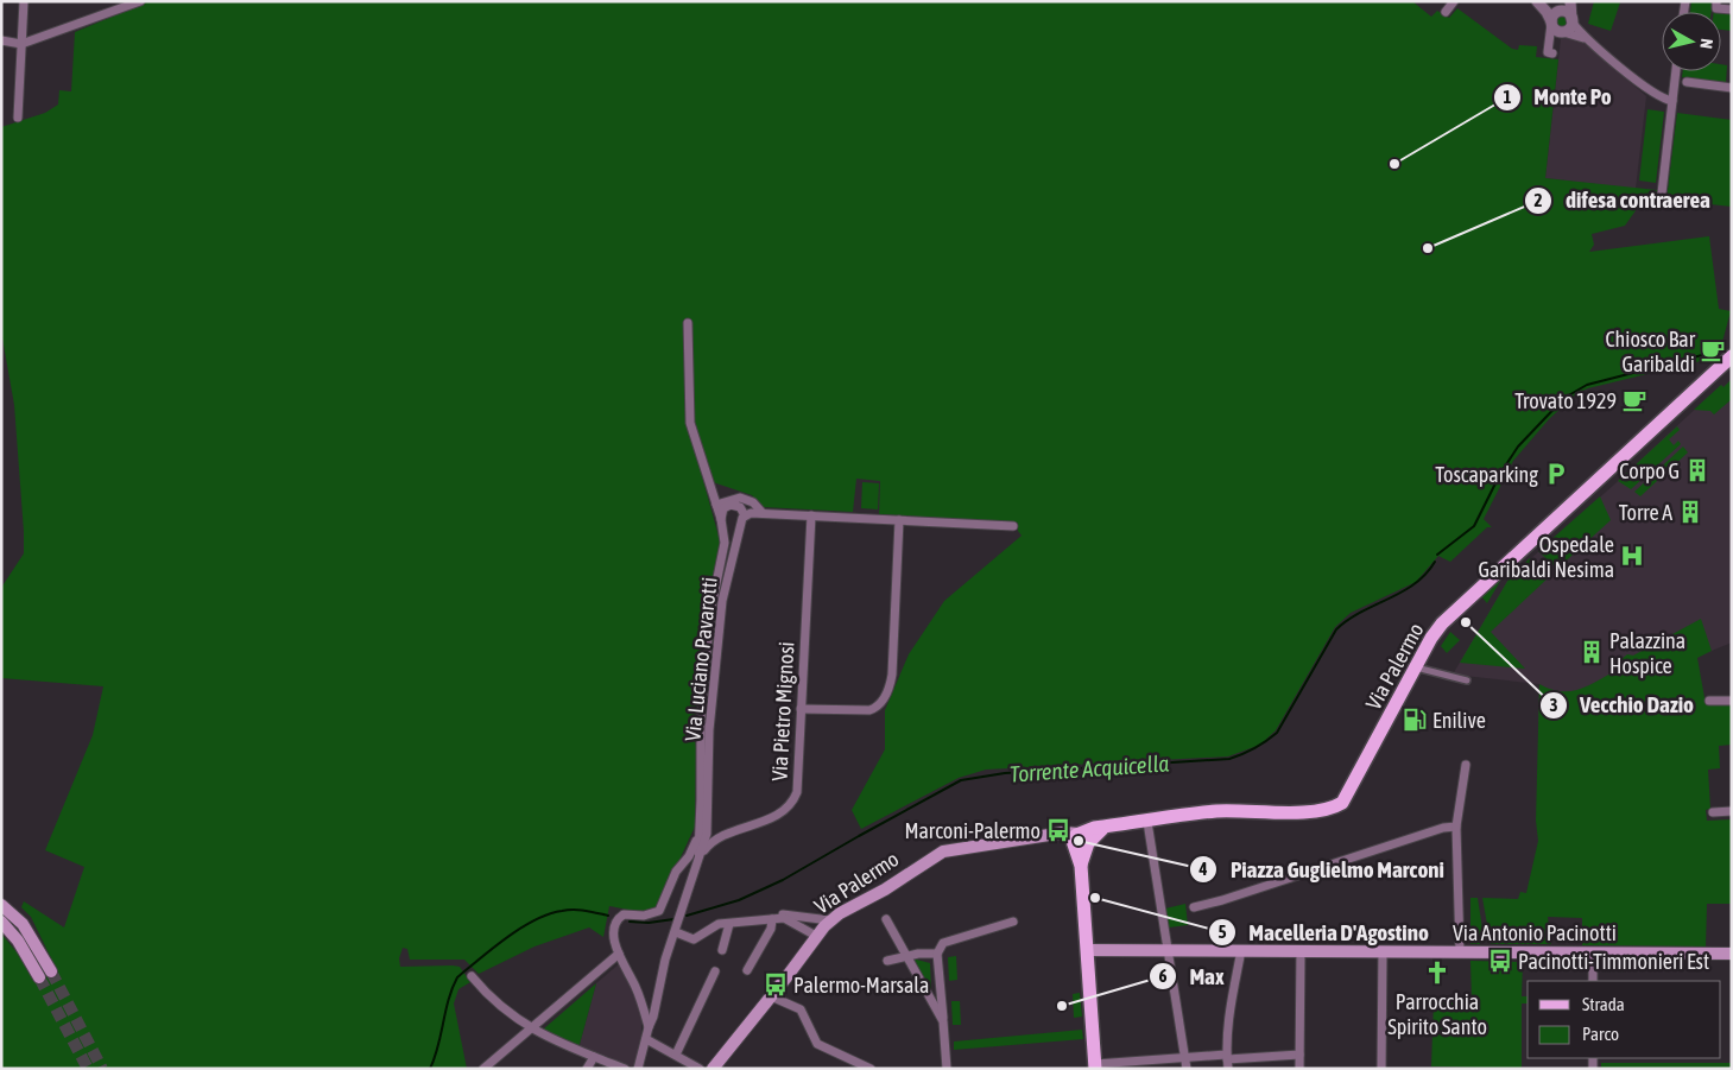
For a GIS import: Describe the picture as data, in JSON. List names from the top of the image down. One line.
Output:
{"streets":{"main road":["Via Palermo","Via Antonio Pacinotti"],"street":["Via Luciano Pavarotti","Via Pietro Mignosi"]},"crossings":[["Via Luciano Pavarotti","Via Pietro Mignosi"]],"water":["Torrente Acquicella"],"places":{"other":["Monte Po","difesa contraerea","Vecchio Dazio","Piazza Guglielmo Marconi","Macelleria D'Agostino","Max"],"cafe":["Chiosco Bar Garibaldi","Trovato 1929"],"building":["Corpo G","Torre A","Palazzina Hospice"],"parking":["Toscaparking"],"hospital":["Ospedale Garibaldi Nesima"],"fuel station":["Enilive"],"bus stop":["Marconi-Palermo","Pacinotti-Timmonieri Est","Palermo-Marsala"],"church":["Parrocchia Spirito Santo"]},"legend":["Strada","Parco"],"north":"right"}
